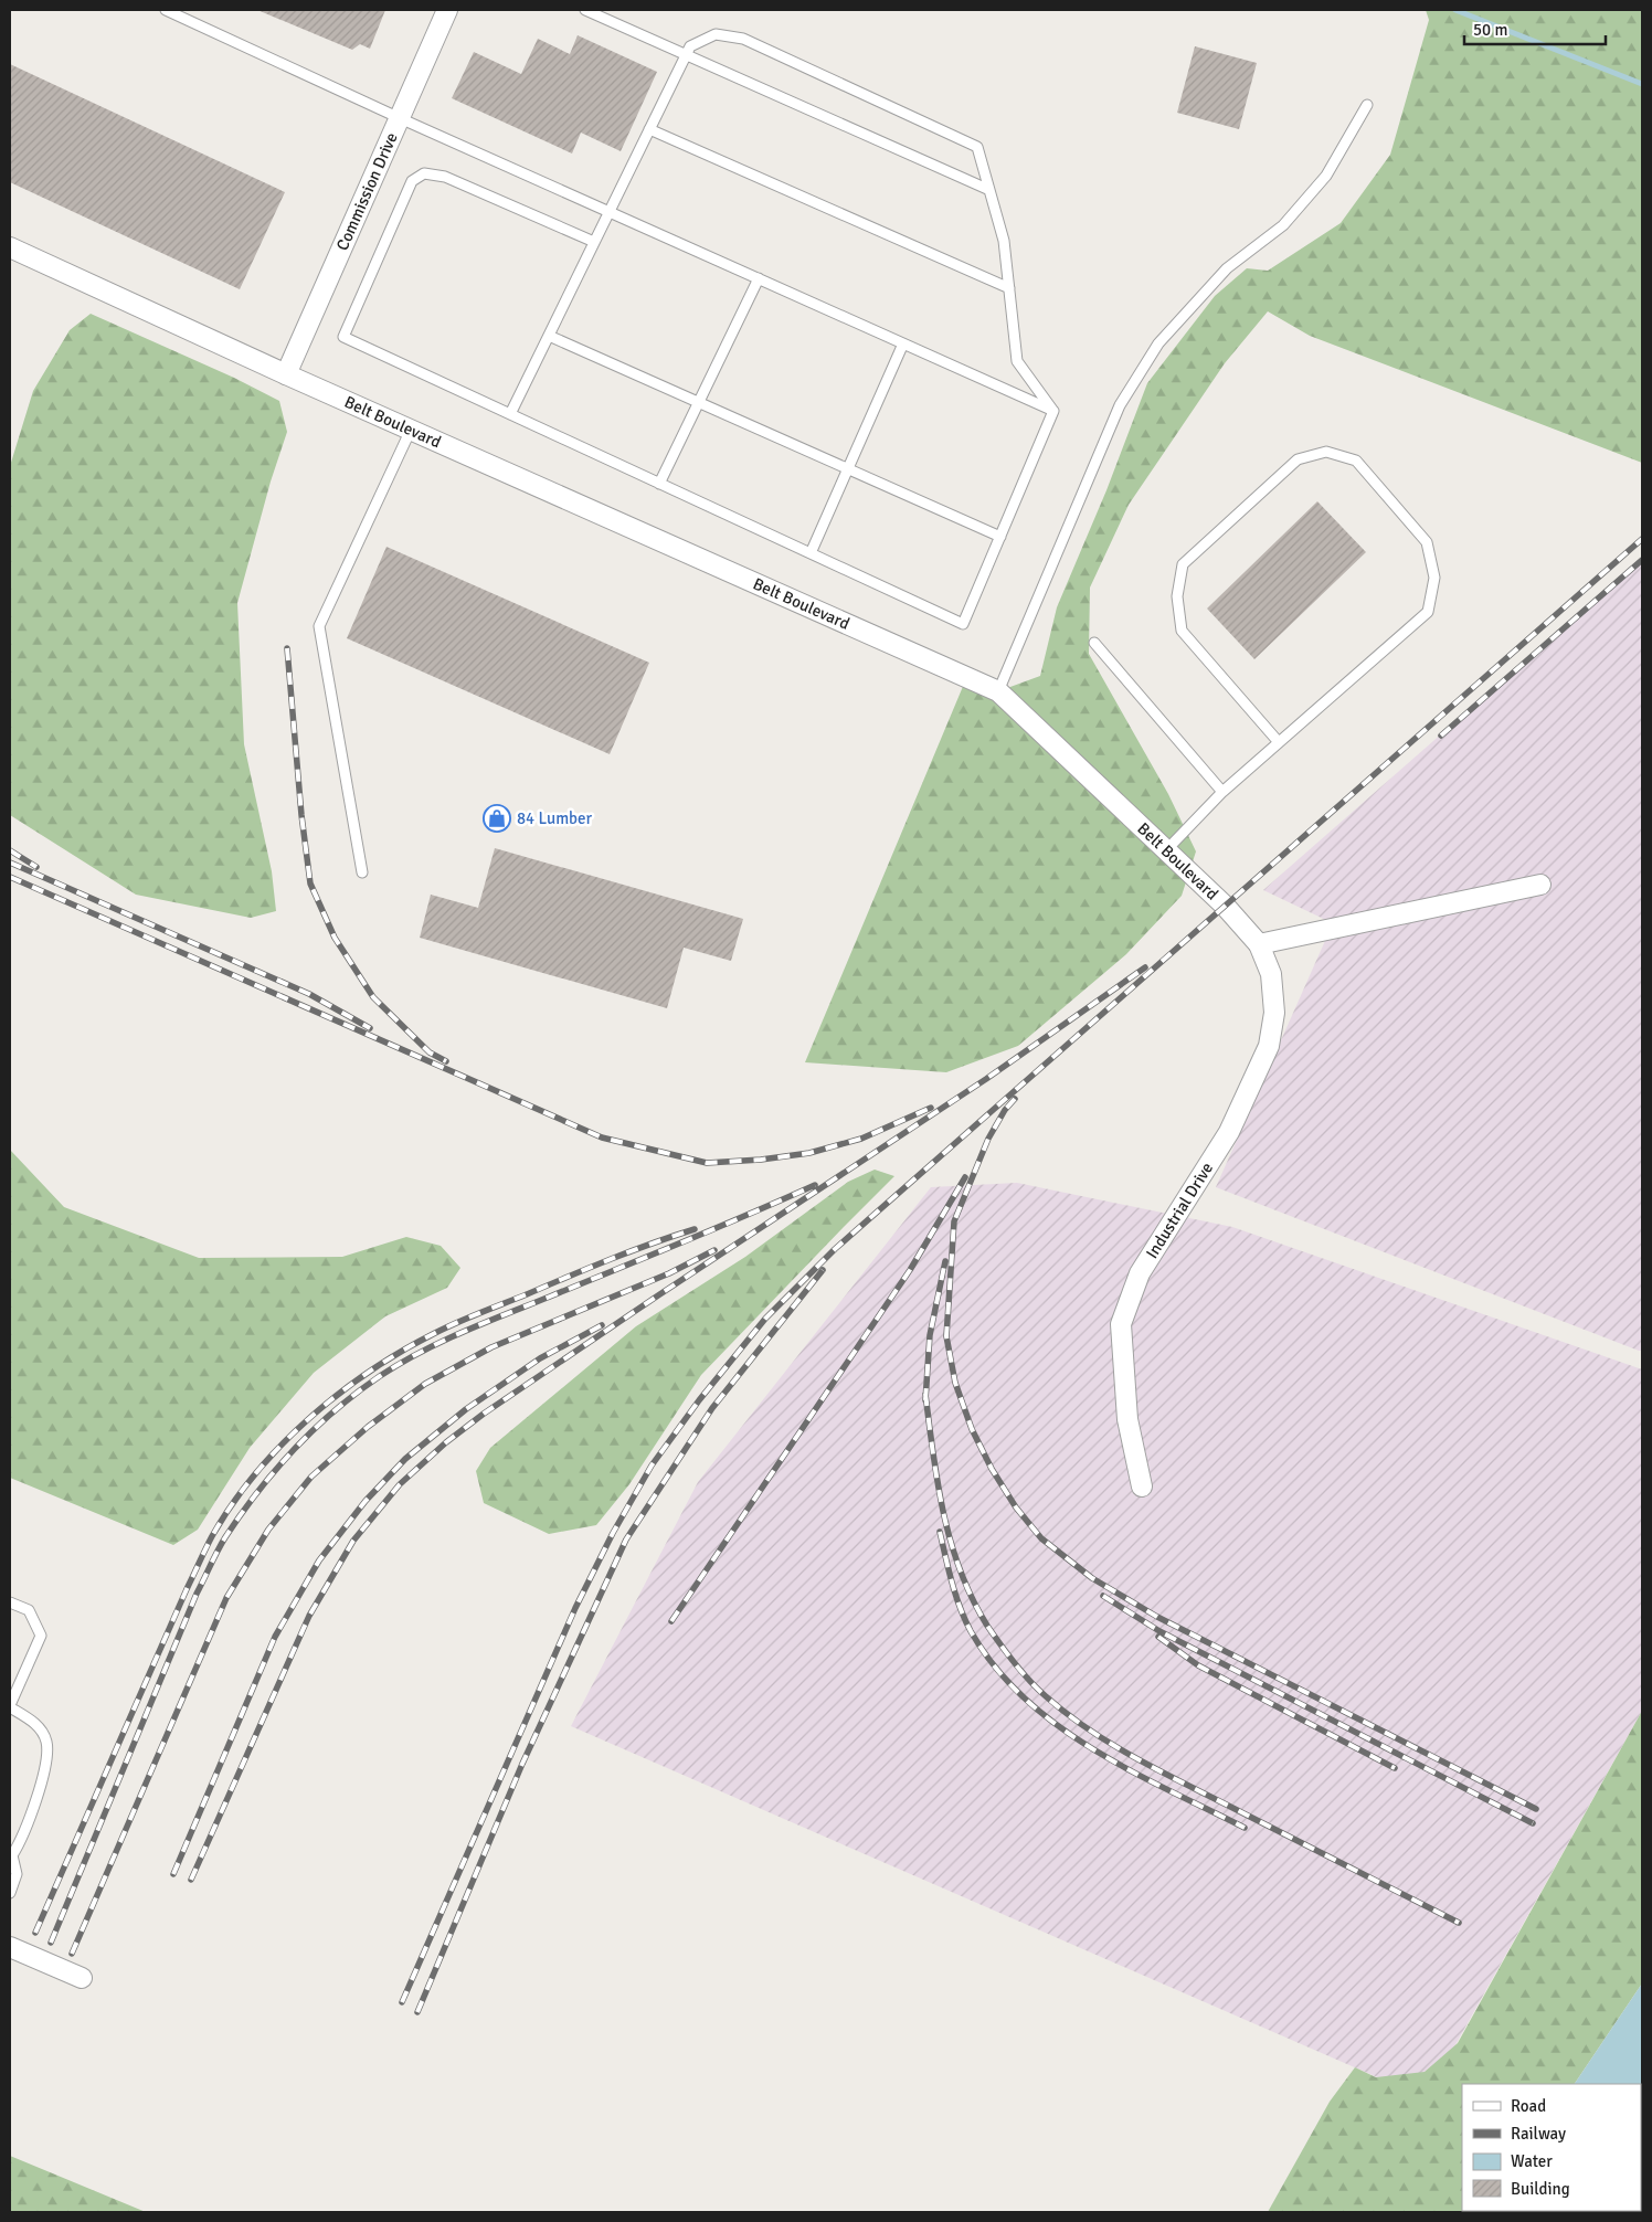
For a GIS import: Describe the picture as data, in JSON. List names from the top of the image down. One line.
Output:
{"streets":{"street":["Commission Drive","Belt Boulevard","Industrial Drive"]},"crossings":[["Commission Drive","Belt Boulevard"],["Belt Boulevard","Industrial Drive"]],"places":{"shop":["84 Lumber"]},"legend":["Road","Railway","Water","Building"],"scale_bar":"50 m"}
